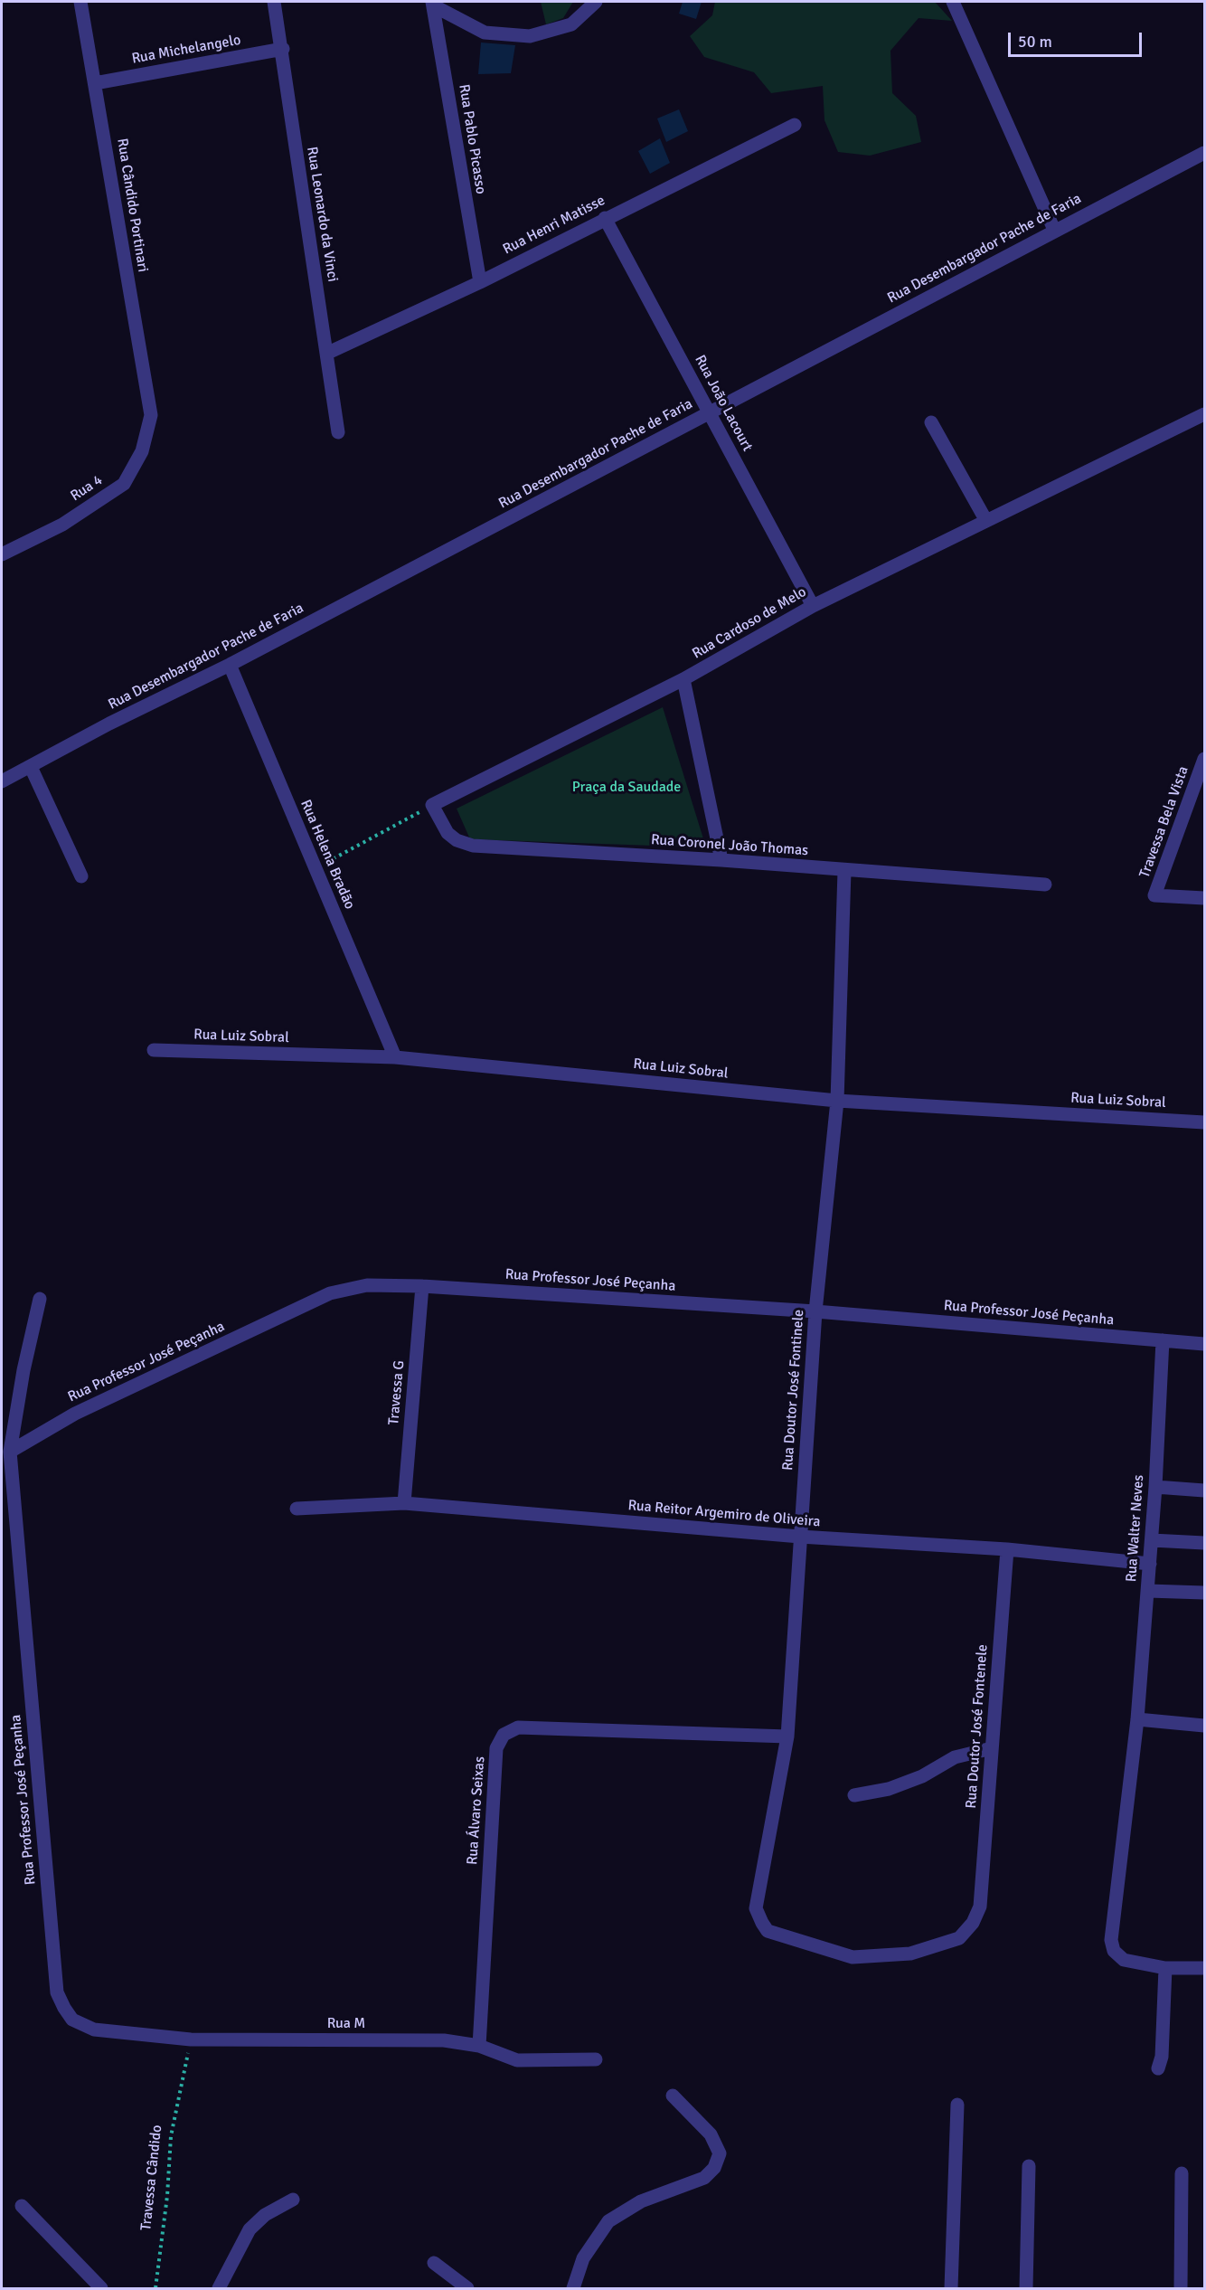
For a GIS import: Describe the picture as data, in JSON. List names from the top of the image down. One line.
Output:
{"streets":{"street":["Rua Michelangelo","Rua Pablo Picasso","Rua Cândido Portinari","Rua Leonardo da Vinci","Rua Henri Matisse","Rua Desembargador Pache de Faria","Rua João Lacourt","Rua 4","Rua Cardoso de Melo","Travessa Bela Vista","Rua Coronel João Thomas","Rua Helena Bradão","Rua Luiz Sobral","Rua Professor José Peçanha","Rua Doutor José Fontinele","Travessa G","Rua Reitor Argemiro de Oliveira","Rua Walter Neves","Rua Doutor José Fontenele","Rua Álvaro Seixas","Rua M"],"path":["Travessa Cândido"]},"crossings":[["Rua Michelangelo","Rua Cândido Portinari"],["Rua Michelangelo","Rua Leonardo da Vinci"],["Rua Pablo Picasso","Rua Henri Matisse"],["Rua Cândido Portinari","Rua 4"],["Rua Leonardo da Vinci","Rua Henri Matisse"],["Rua Henri Matisse","Rua João Lacourt"],["Rua Desembargador Pache de Faria","Rua João Lacourt"],["Rua Desembargador Pache de Faria","Rua Helena Bradão"],["Rua João Lacourt","Rua Cardoso de Melo"],["Rua Cardoso de Melo","Rua Coronel João Thomas"],["Rua Coronel João Thomas","Rua Doutor José Fontinele"],["Rua Helena Bradão","Rua Luiz Sobral"],["Rua Luiz Sobral","Rua Doutor José Fontinele"],["Rua Professor José Peçanha","Rua Doutor José Fontinele"],["Rua Professor José Peçanha","Travessa G"],["Rua Professor José Peçanha","Rua Walter Neves"],["Rua Professor José Peçanha","Rua M"],["Rua Doutor José Fontinele","Rua Reitor Argemiro de Oliveira"],["Rua Doutor José Fontinele","Rua Doutor José Fontenele"],["Rua Doutor José Fontinele","Rua Álvaro Seixas"],["Travessa G","Rua Reitor Argemiro de Oliveira"],["Rua Reitor Argemiro de Oliveira","Rua Walter Neves"],["Rua Reitor Argemiro de Oliveira","Rua Doutor José Fontenele"],["Rua Álvaro Seixas","Rua M"],["Rua M","Travessa Cândido"]],"parks":["Praça da Saudade"],"scale_bar":"50 m"}
